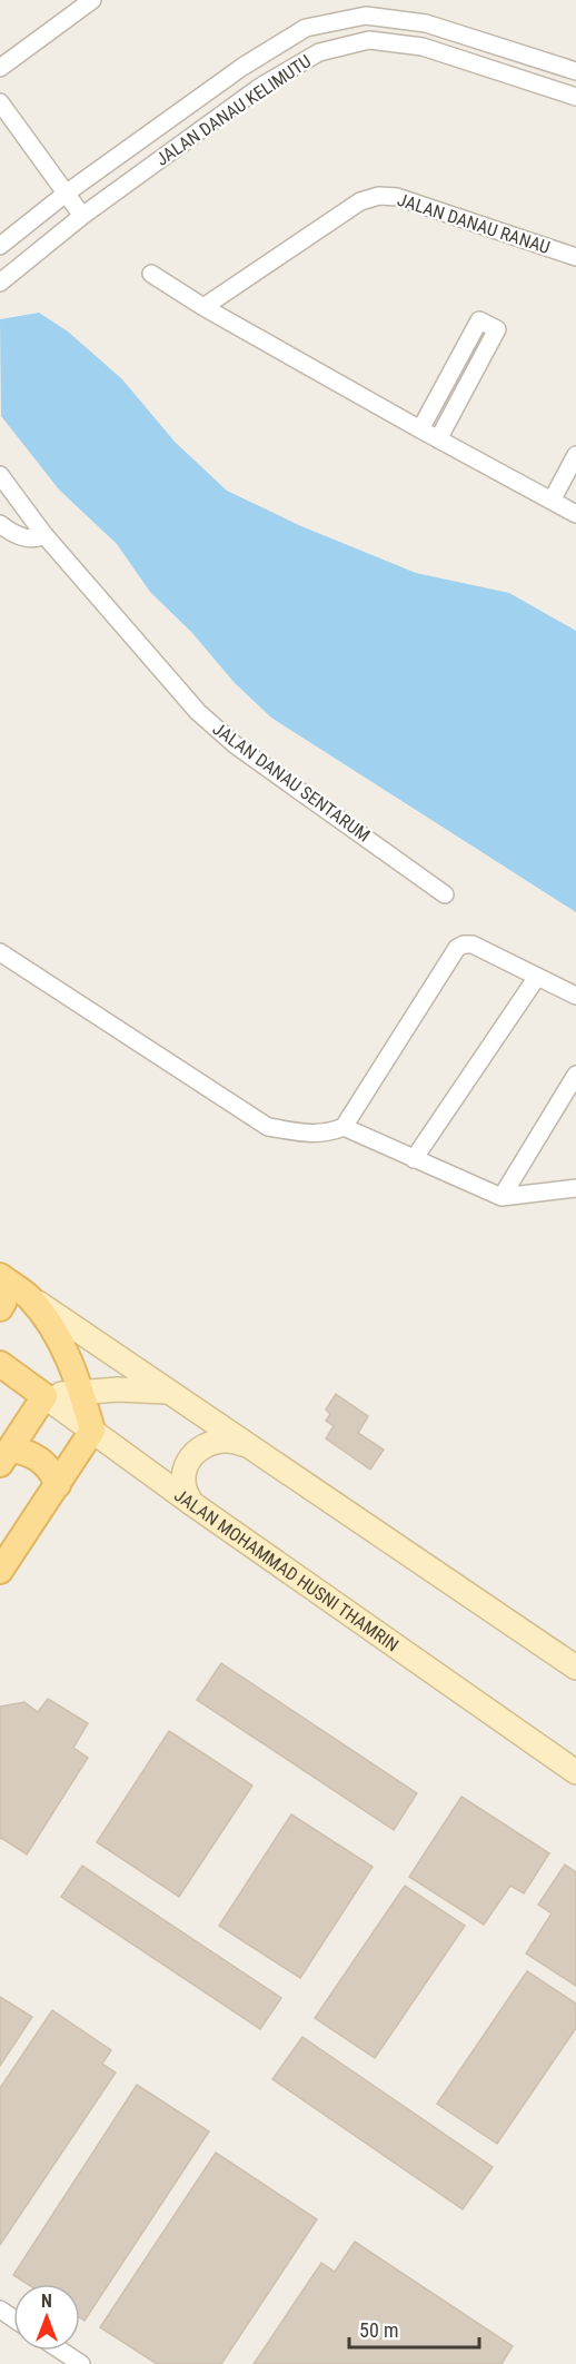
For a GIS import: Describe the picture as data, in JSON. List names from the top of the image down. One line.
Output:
{"streets":{"main road":["JALAN MOHAMMAD HUSNI THAMRIN"],"street":["JALAN DANAU KELIMUTU","JALAN DANAU RANAU","JALAN DANAU SENTARUM"]},"scale_bar":"50 m","north":"top"}
